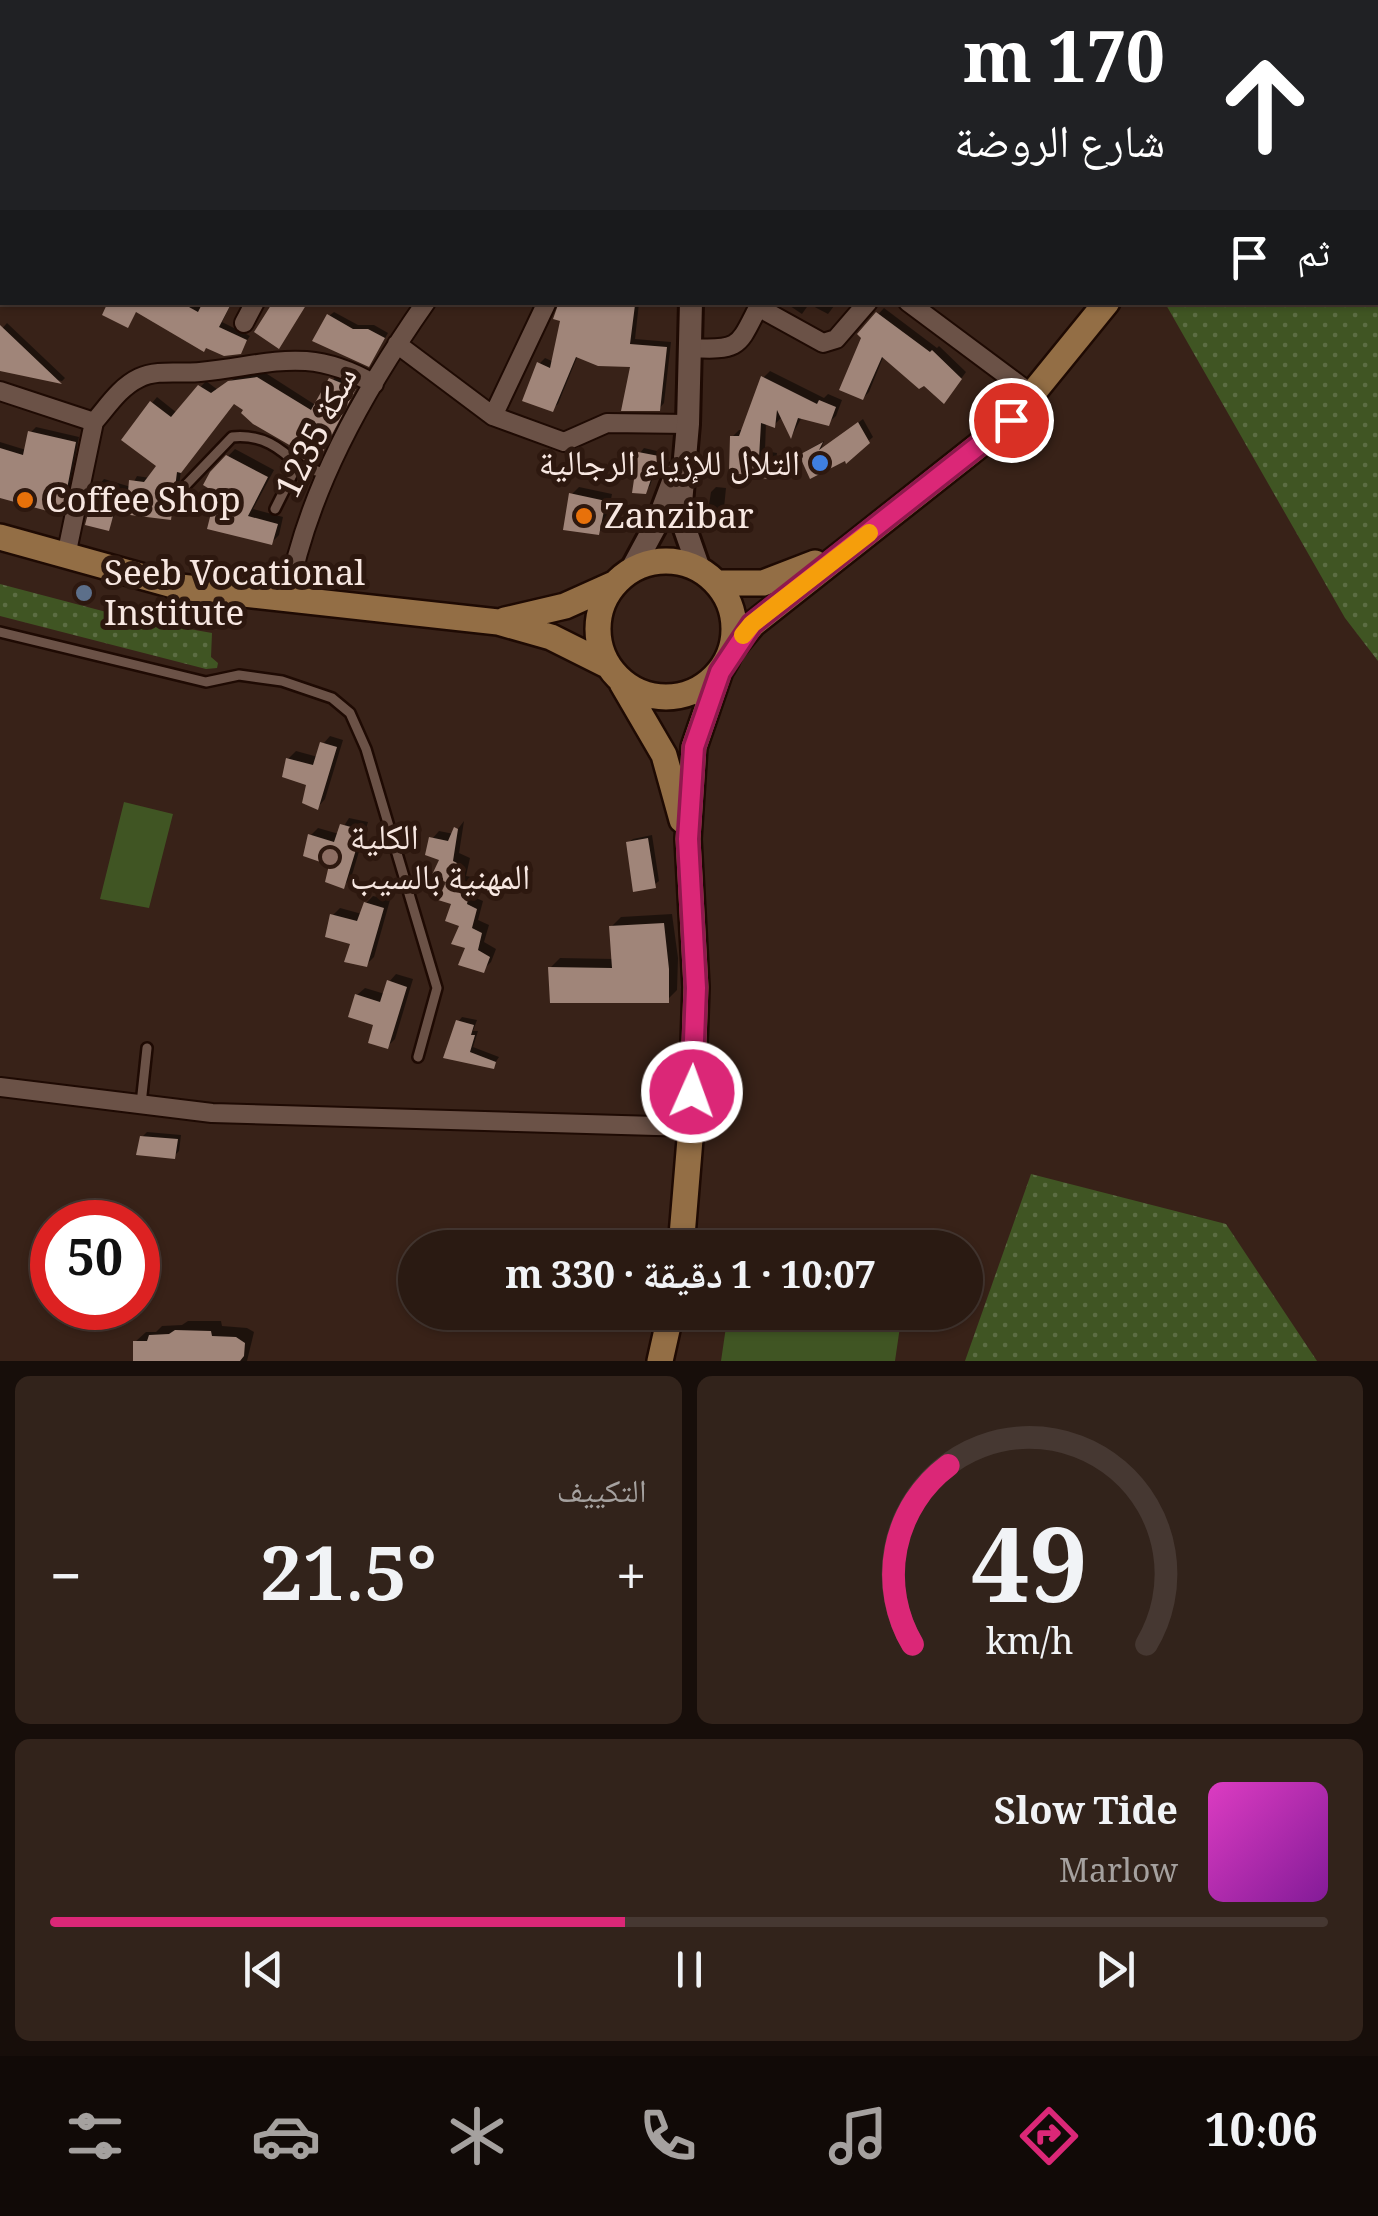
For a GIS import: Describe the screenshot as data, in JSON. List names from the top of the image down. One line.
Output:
{"streets":{"street":["سكة 1235"]},"places":["التلال للإزياء الرجالية","Coffee Shop","Zanzibar","Seeb Vocational Institute","الكلية المهنية بالسيب"],"page":{"turn":["170 m","شارع الروضة"],"then":"ثم","limit":"50","trip":"10:07 · 1 دقيقة · 330 m","tile":"التكييف","heat":["−","21.5°","+"],"song":["Slow Tide","Marlow"],"tabs":"10:06","gauge":["49","km/h"]}}
